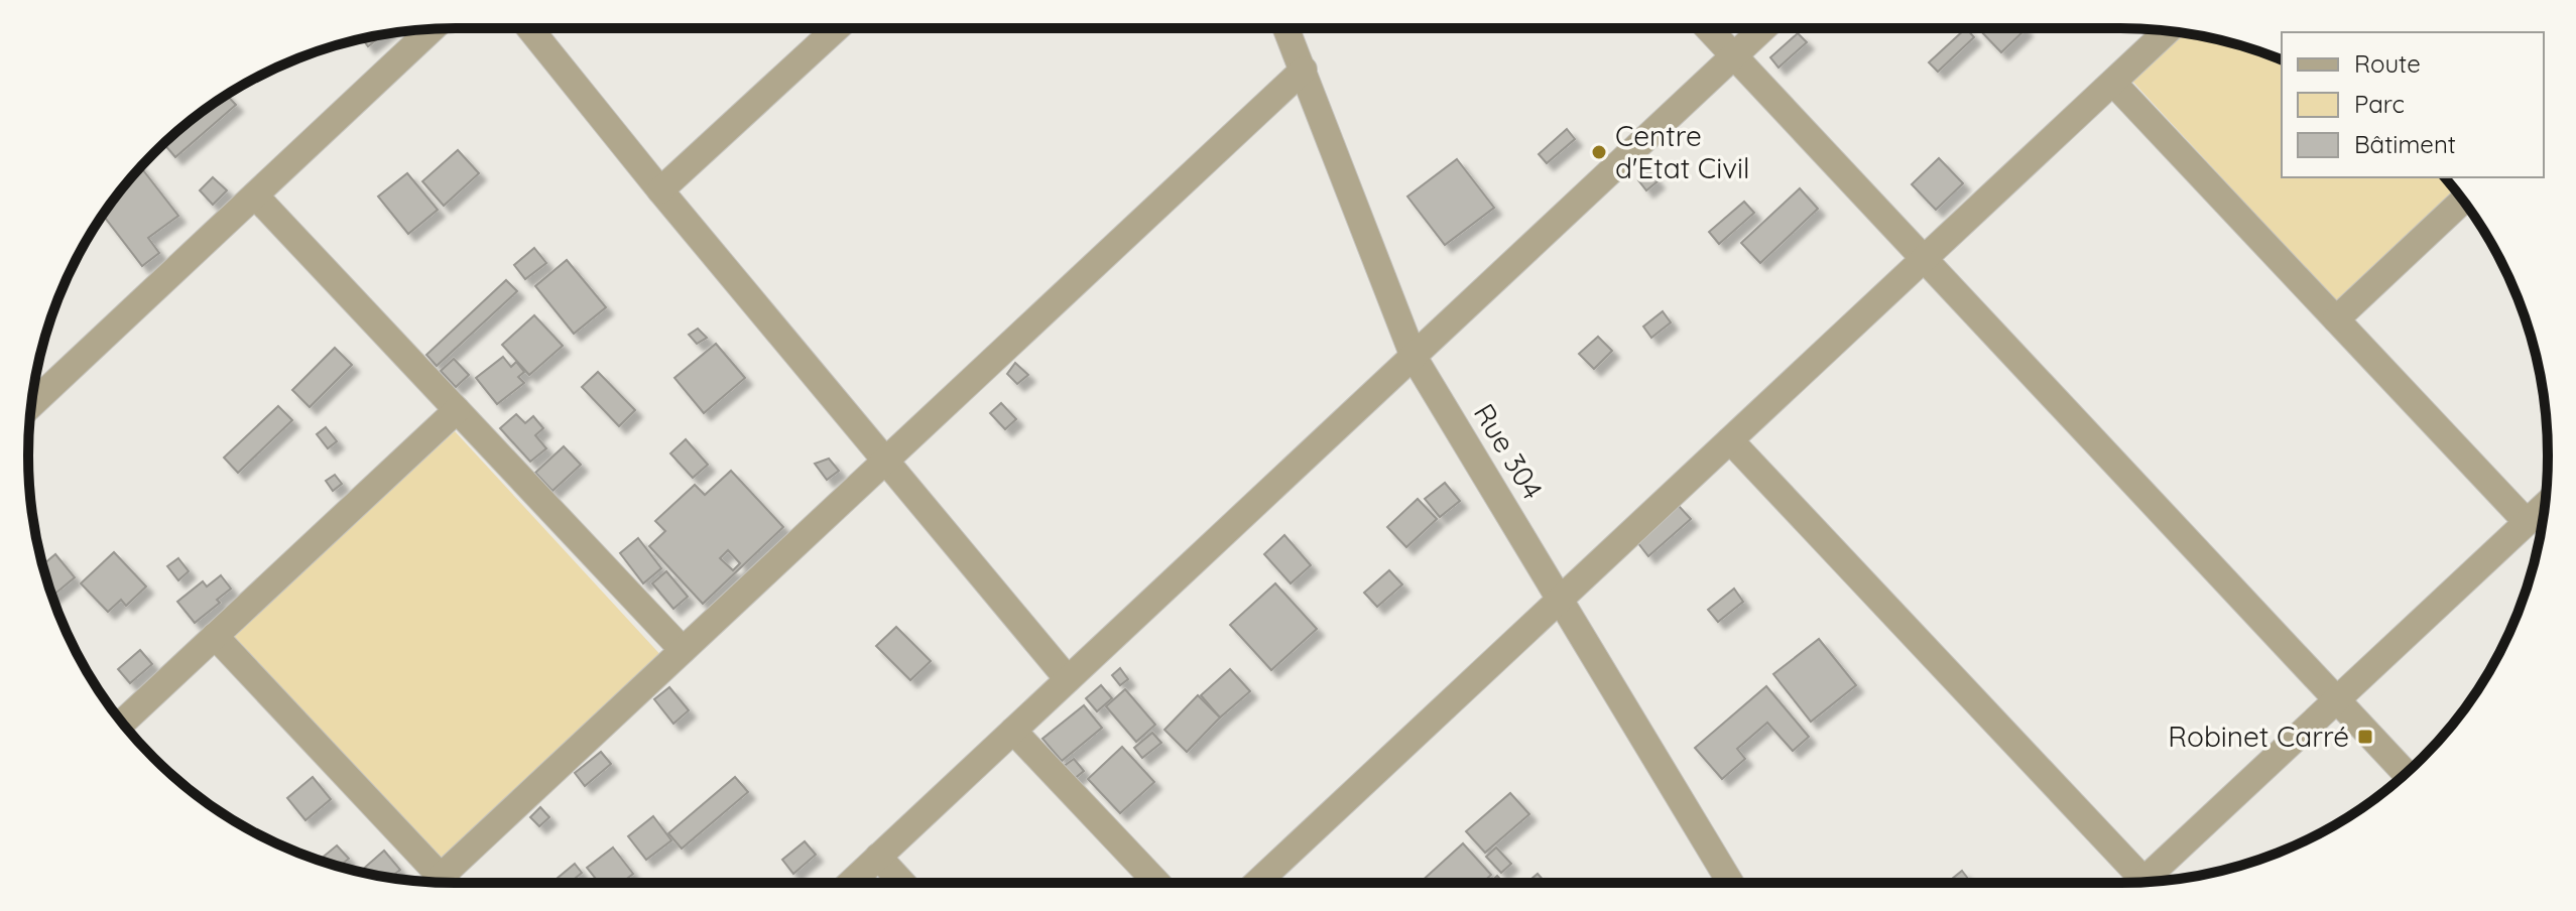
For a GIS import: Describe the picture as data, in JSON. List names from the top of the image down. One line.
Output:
{"streets":{"street":["Rue 304"]},"places":{"other":["Centre d'Etat Civil"],"transit":["Robinet Carré"]},"legend":["Route","Parc","Bâtiment"]}
